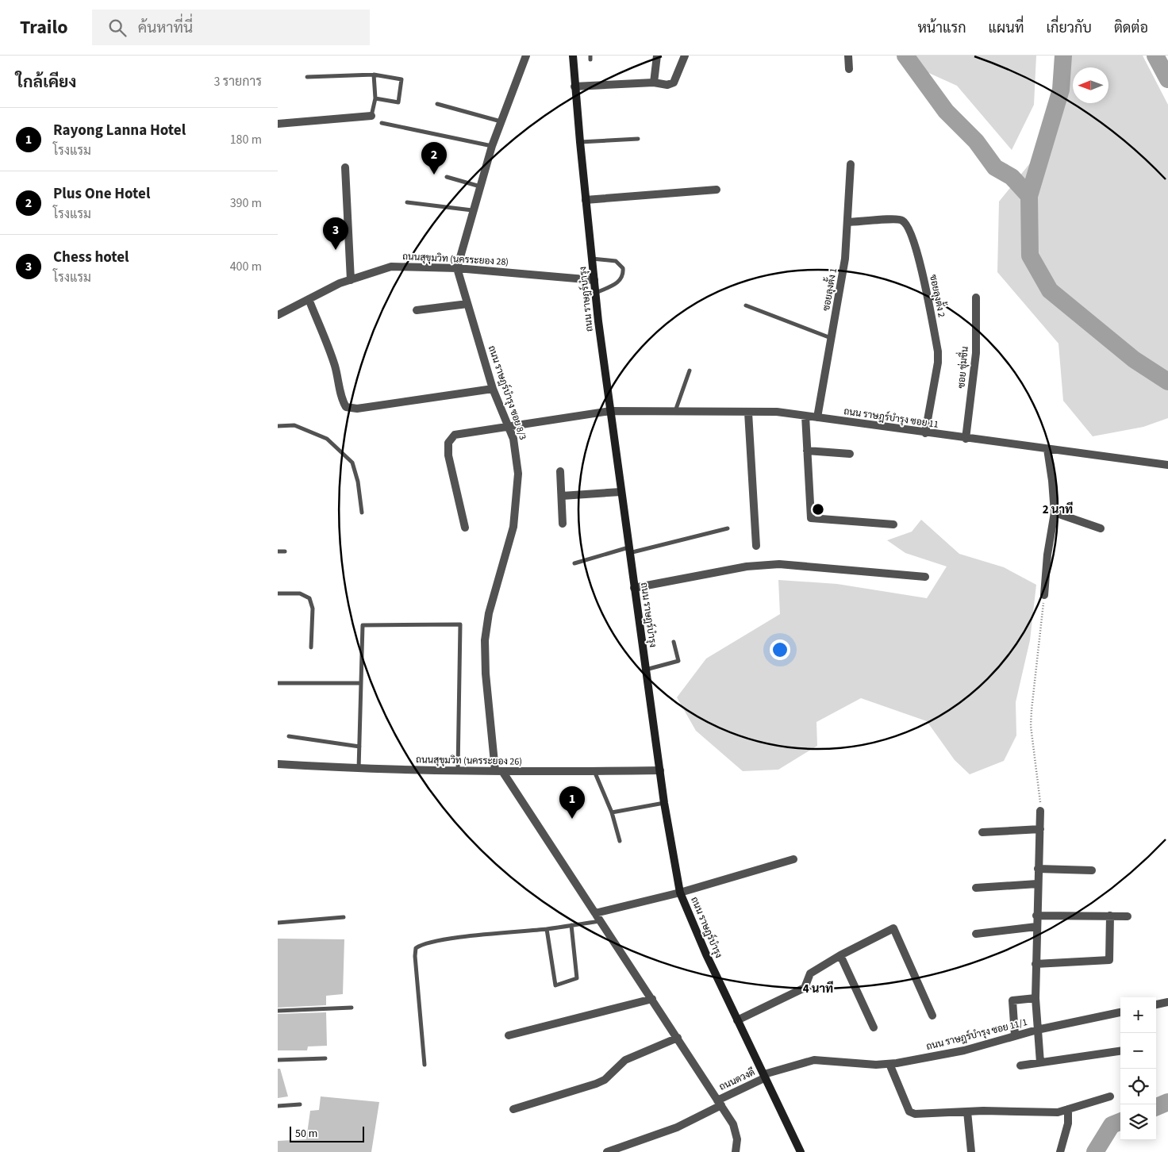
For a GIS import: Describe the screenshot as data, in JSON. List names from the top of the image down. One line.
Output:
{"streets":{"street":["ถนนสุขุมวิท (นครระยอง 28)","ซอยลุงตั้ง 1","ซอยลุงตั้ง 2","ถนน ราษฎร์บำรุง","ซอย ชุ่มชื่น","ถนน ราษฎร์บำรุง ซอย 8/3","ถนน ราษฎร์บำรุง ซอย 11","ถนนสุขุมวิท (นครระยอง 26)","ถนน ราษฎร์บำรุง ซอย 11/1","ถนนดวงดี"]},"crossings":[["ถนนสุขุมวิท (นครระยอง 28)","ถนน ราษฎร์บำรุง"],["ถนนสุขุมวิท (นครระยอง 28)","ถนน ราษฎร์บำรุง ซอย 8/3"],["ซอยลุงตั้ง 1","ซอยลุงตั้ง 2"],["ซอยลุงตั้ง 1","ถนน ราษฎร์บำรุง ซอย 11"],["ซอยลุงตั้ง 2","ถนน ราษฎร์บำรุง ซอย 11"],["ถนน ราษฎร์บำรุง","ถนน ราษฎร์บำรุง ซอย 11"],["ถนน ราษฎร์บำรุง","ถนนสุขุมวิท (นครระยอง 26)"],["ถนน ราษฎร์บำรุง","ถนน ราษฎร์บำรุง ซอย 11/1"],["ถนน ราษฎร์บำรุง","ถนนดวงดี"],["ซอย ชุ่มชื่น","ถนน ราษฎร์บำรุง ซอย 11"],["ถนน ราษฎร์บำรุง ซอย 8/3","ถนน ราษฎร์บำรุง ซอย 11"],["ถนน ราษฎร์บำรุง ซอย 8/3","ถนนสุขุมวิท (นครระยอง 26)"],["ถนน ราษฎร์บำรุง ซอย 11/1","ถนนดวงดี"]],"scale_bar":"50 m","north":"left","page":{"header":"Trailo","search":"ค้นหาที่นี่","nav":["หน้าแรก","แผนที่","เกี่ยวกับ","ติดต่อ"],"heading":["ใกล้เคียง","3 รายการ"],"list":[{"mark":"1","name":"Rayong Lanna Hotel","note":"โรงแรม","value":"180 m"},{"mark":"2","name":"Plus One Hotel","note":"โรงแรม","value":"390 m"},{"mark":"3","name":"Chess hotel","note":"โรงแรม","value":"400 m"}],"pins":["2","3","1"],"map_buttons":["+","−"],"scale":"50 m"},"rings":["2 นาที","4 นาที"]}
